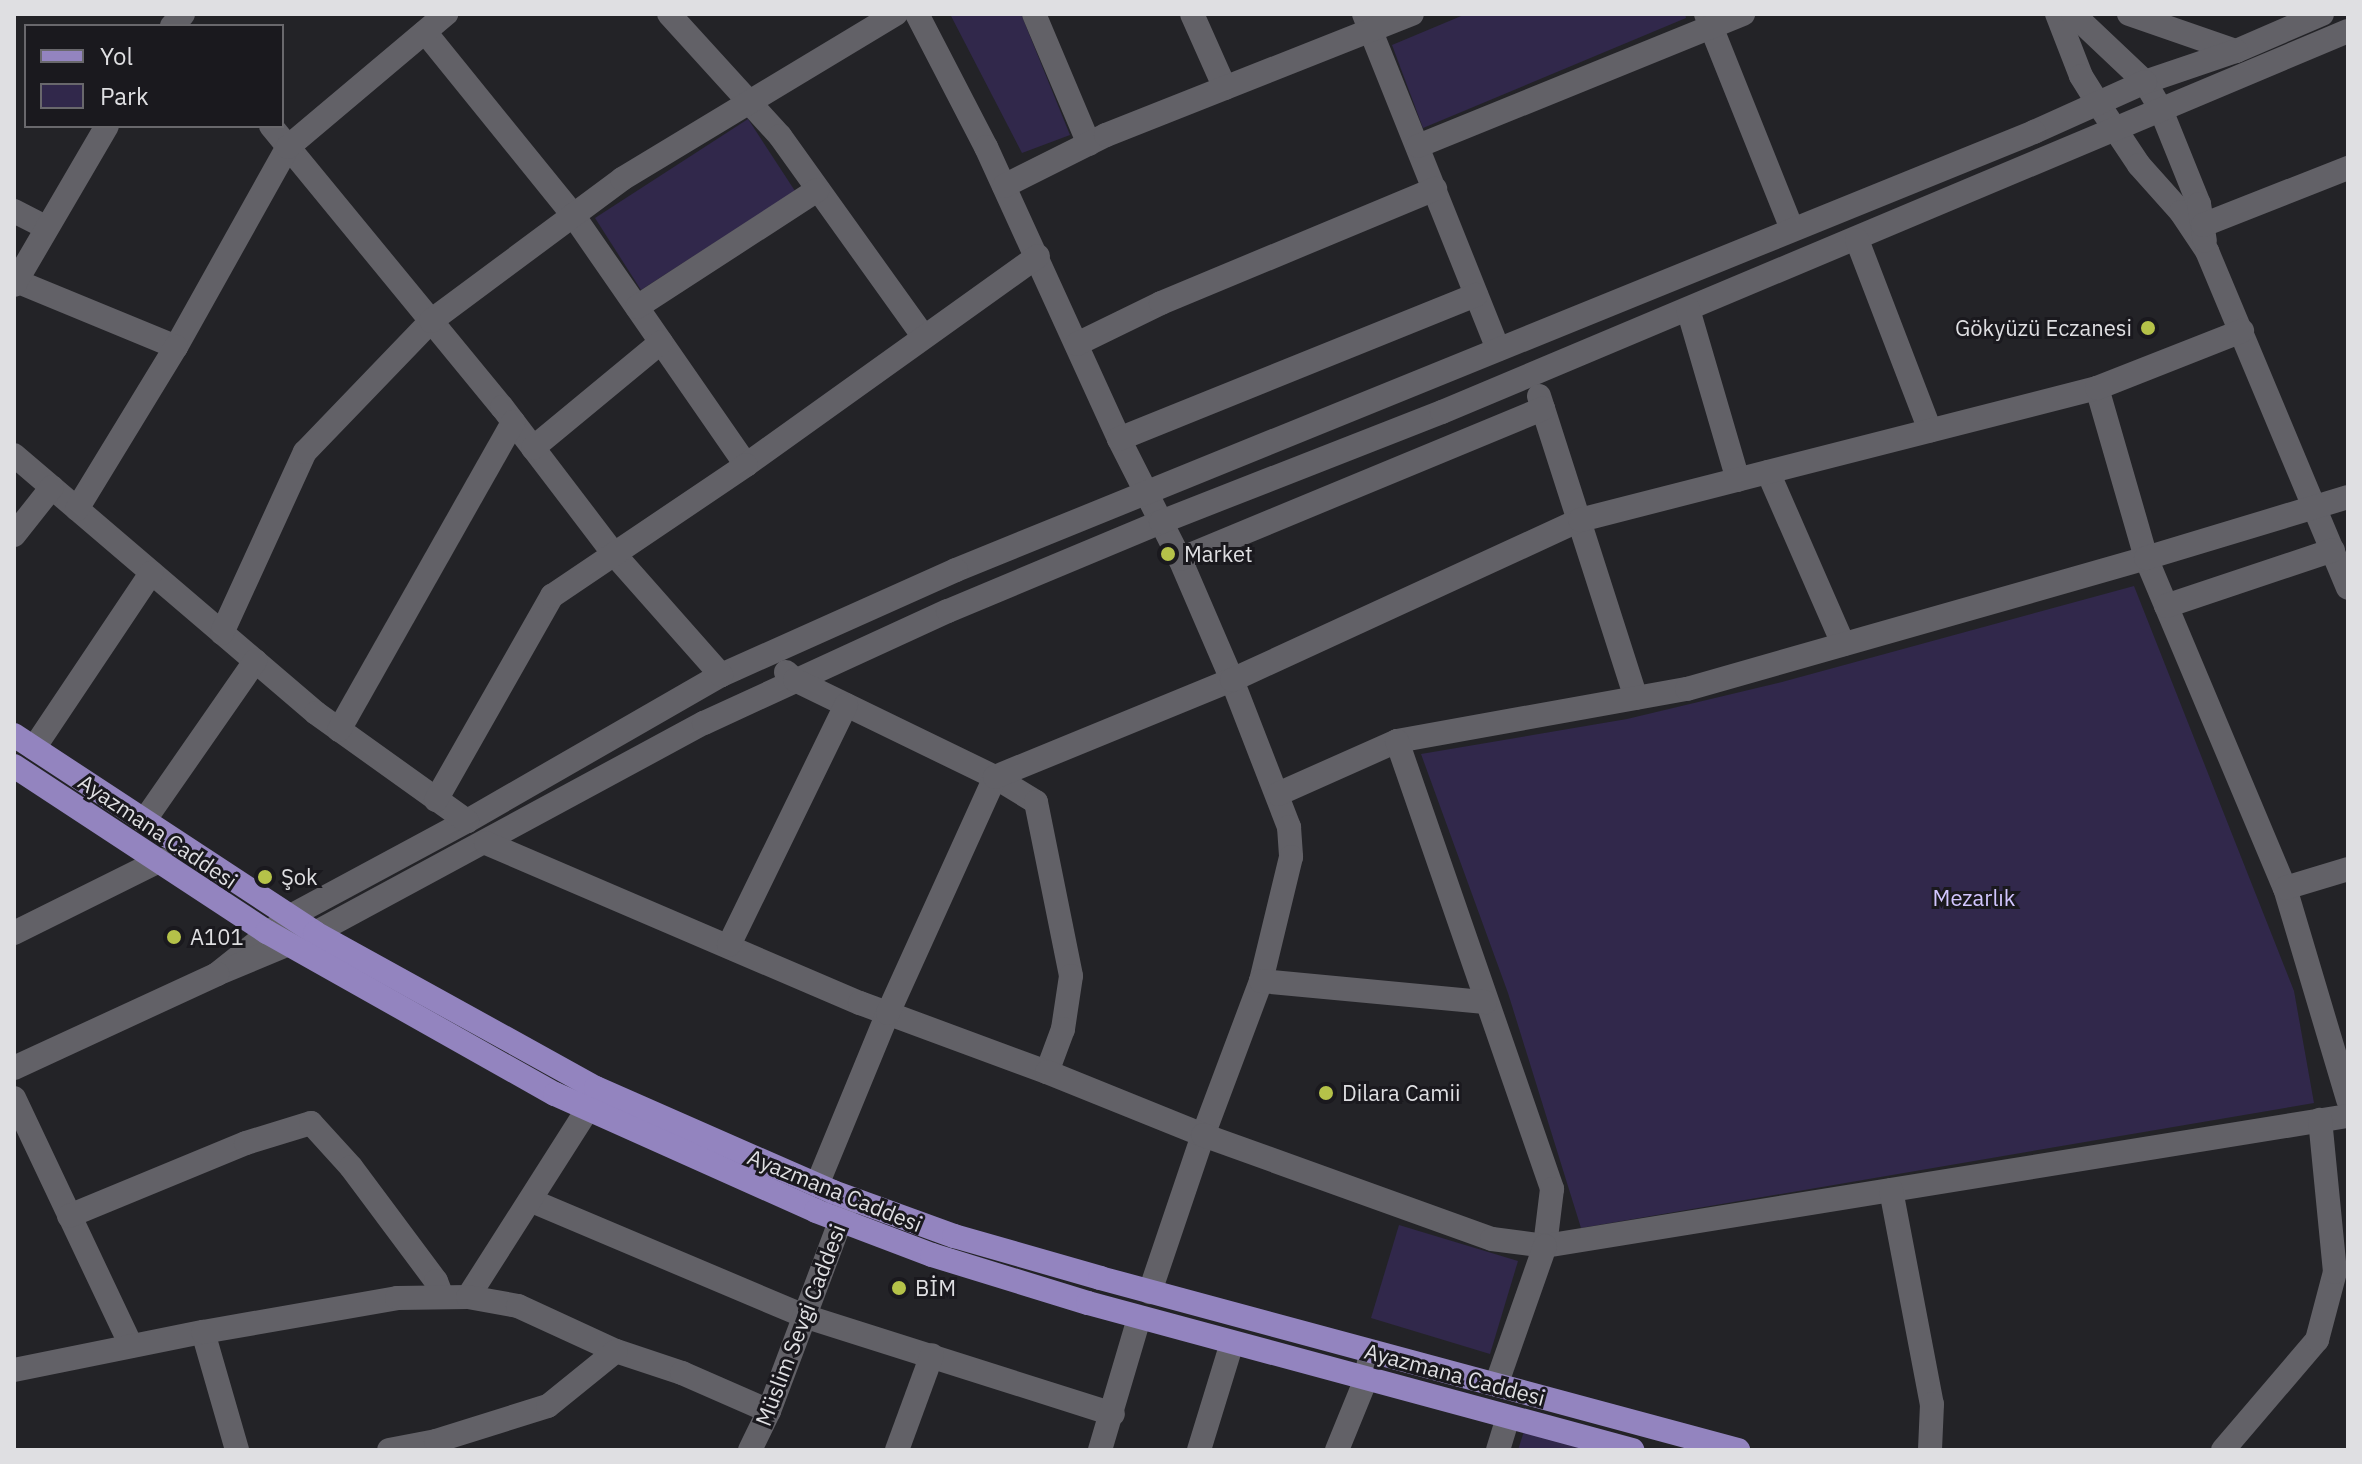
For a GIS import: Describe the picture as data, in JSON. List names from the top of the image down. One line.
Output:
{"streets":{"main road":["Ayazmana Caddesi"],"street":["Müslim Sevgi Caddesi"]},"crossings":[["Ayazmana Caddesi","Müslim Sevgi Caddesi"]],"parks":["Mezarlık"],"places":["Gökyüzü Eczanesi","Market","Şok","A101","Dilara Camii","BİM"],"legend":["Yol","Park"]}
